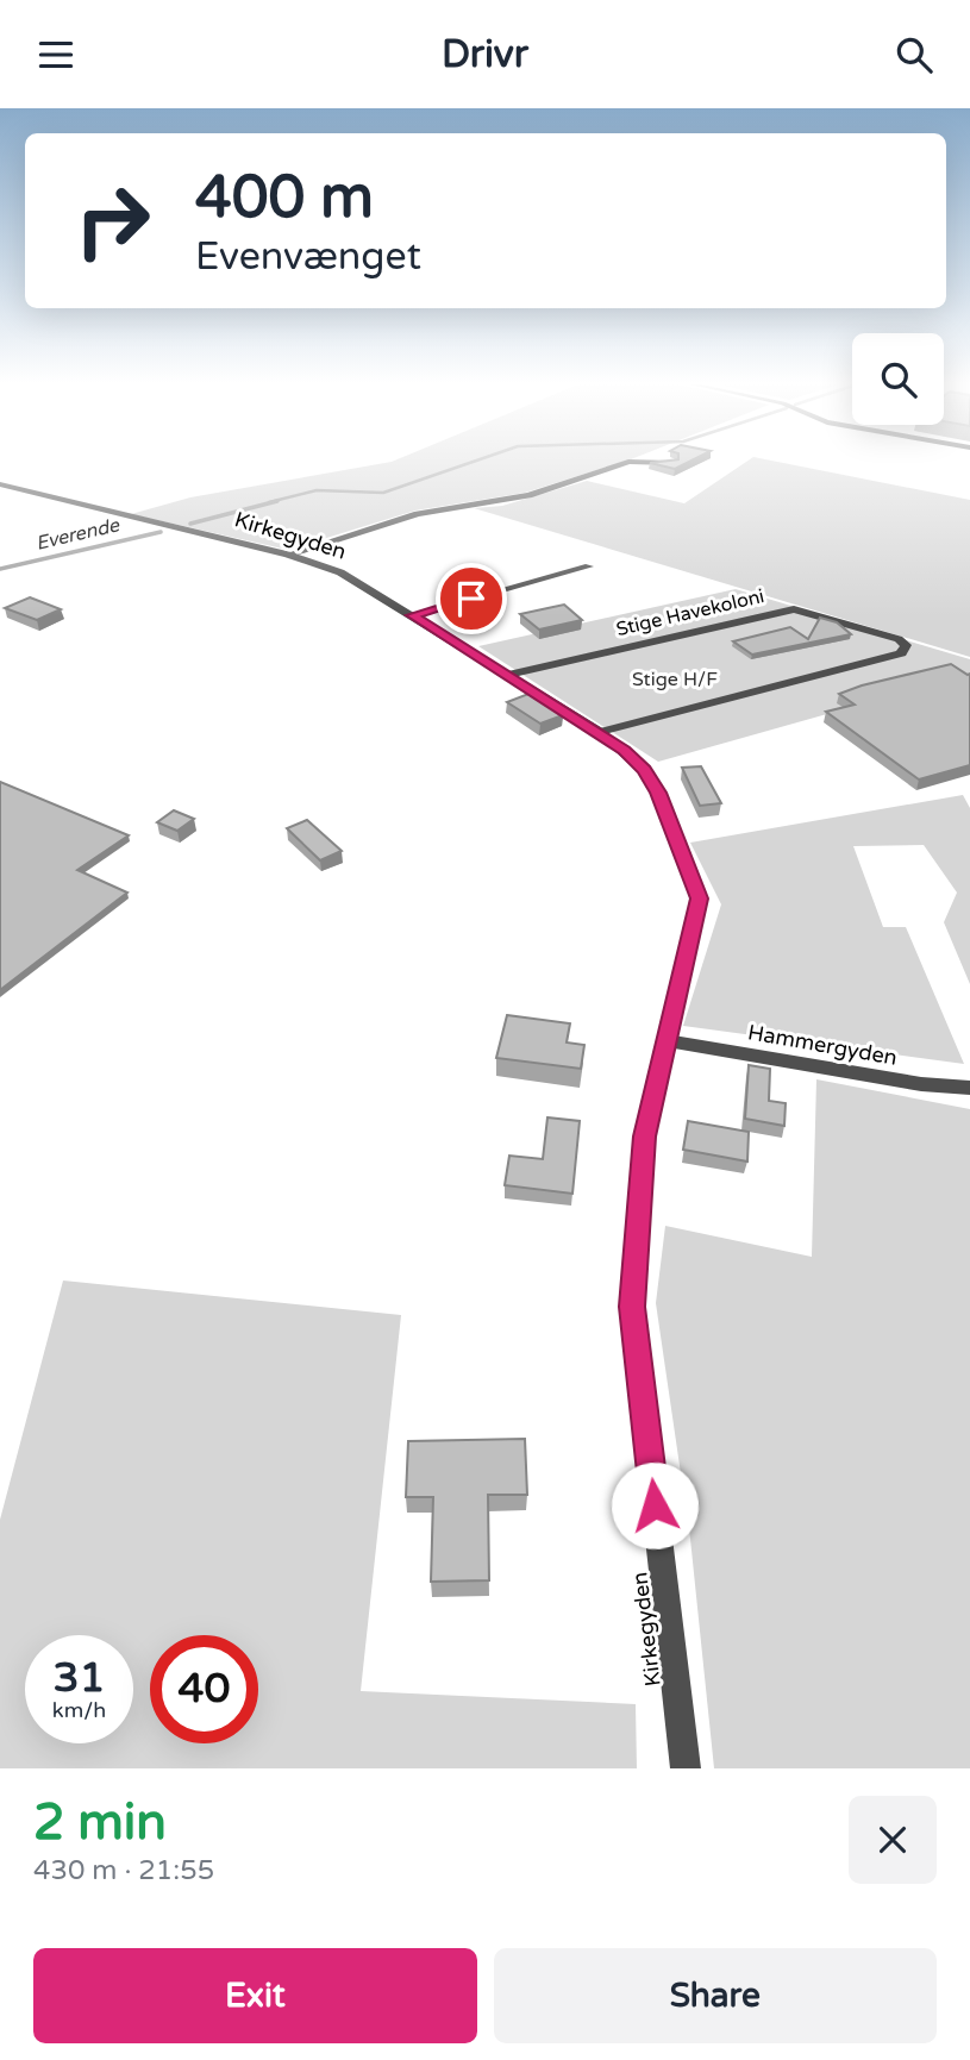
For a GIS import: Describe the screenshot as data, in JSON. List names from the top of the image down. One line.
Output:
{"streets":{"street":["Kirkegyden","Stige Havekoloni","Hammergyden"]},"crossings":[["Kirkegyden","Stige Havekoloni"],["Kirkegyden","Hammergyden"]],"water":["Everende"],"parks":["Stige H/F"],"page":{"header":"Drivr","turn":["400 m","Evenvænget"],"speed":"31 km/h","limit":"40","heading":["2 min","430 m · 21:55"],"buttons":["Exit","Share"]}}
